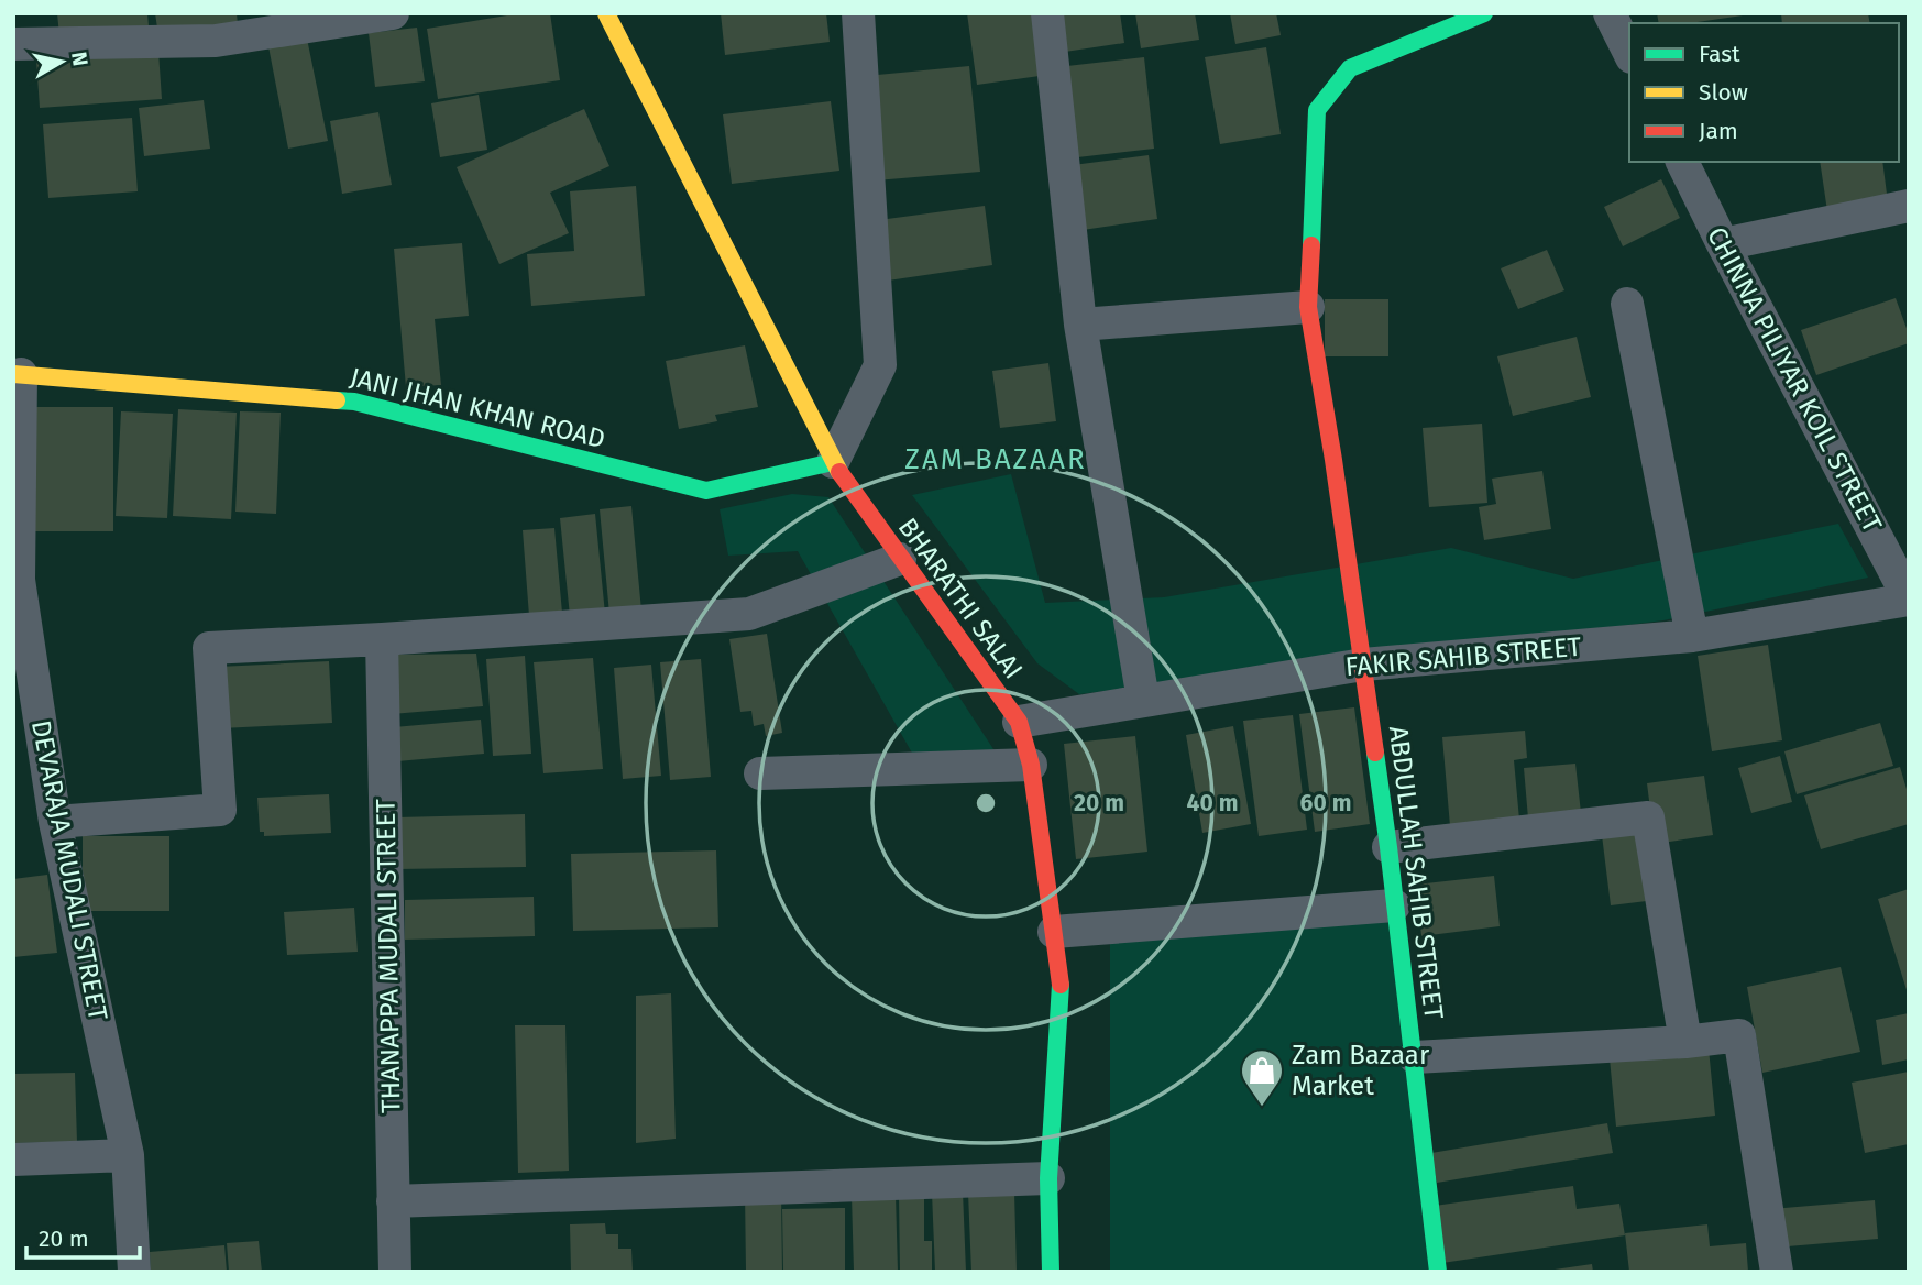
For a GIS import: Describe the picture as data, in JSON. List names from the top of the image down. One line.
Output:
{"streets":{"street":["CHINNA PILIYAR KOIL STREET","JANI JHAN KHAN ROAD","BHARATHI SALAI","FAKIR SAHIB STREET","DEVARAJA MUDALI STREET","ABDULLAH SAHIB STREET","THANAPPA MUDALI STREET"]},"crossings":[["CHINNA PILIYAR KOIL STREET","FAKIR SAHIB STREET"],["JANI JHAN KHAN ROAD","BHARATHI SALAI"],["JANI JHAN KHAN ROAD","DEVARAJA MUDALI STREET"],["BHARATHI SALAI","FAKIR SAHIB STREET"],["FAKIR SAHIB STREET","ABDULLAH SAHIB STREET"]],"districts":["ZAM BAZAAR"],"places":{"shop":["Zam Bazaar Market"]},"legend":["Fast","Slow","Jam"],"scale_bar":"20 m","north":"right","rings":["20 m","40 m","60 m"]}
